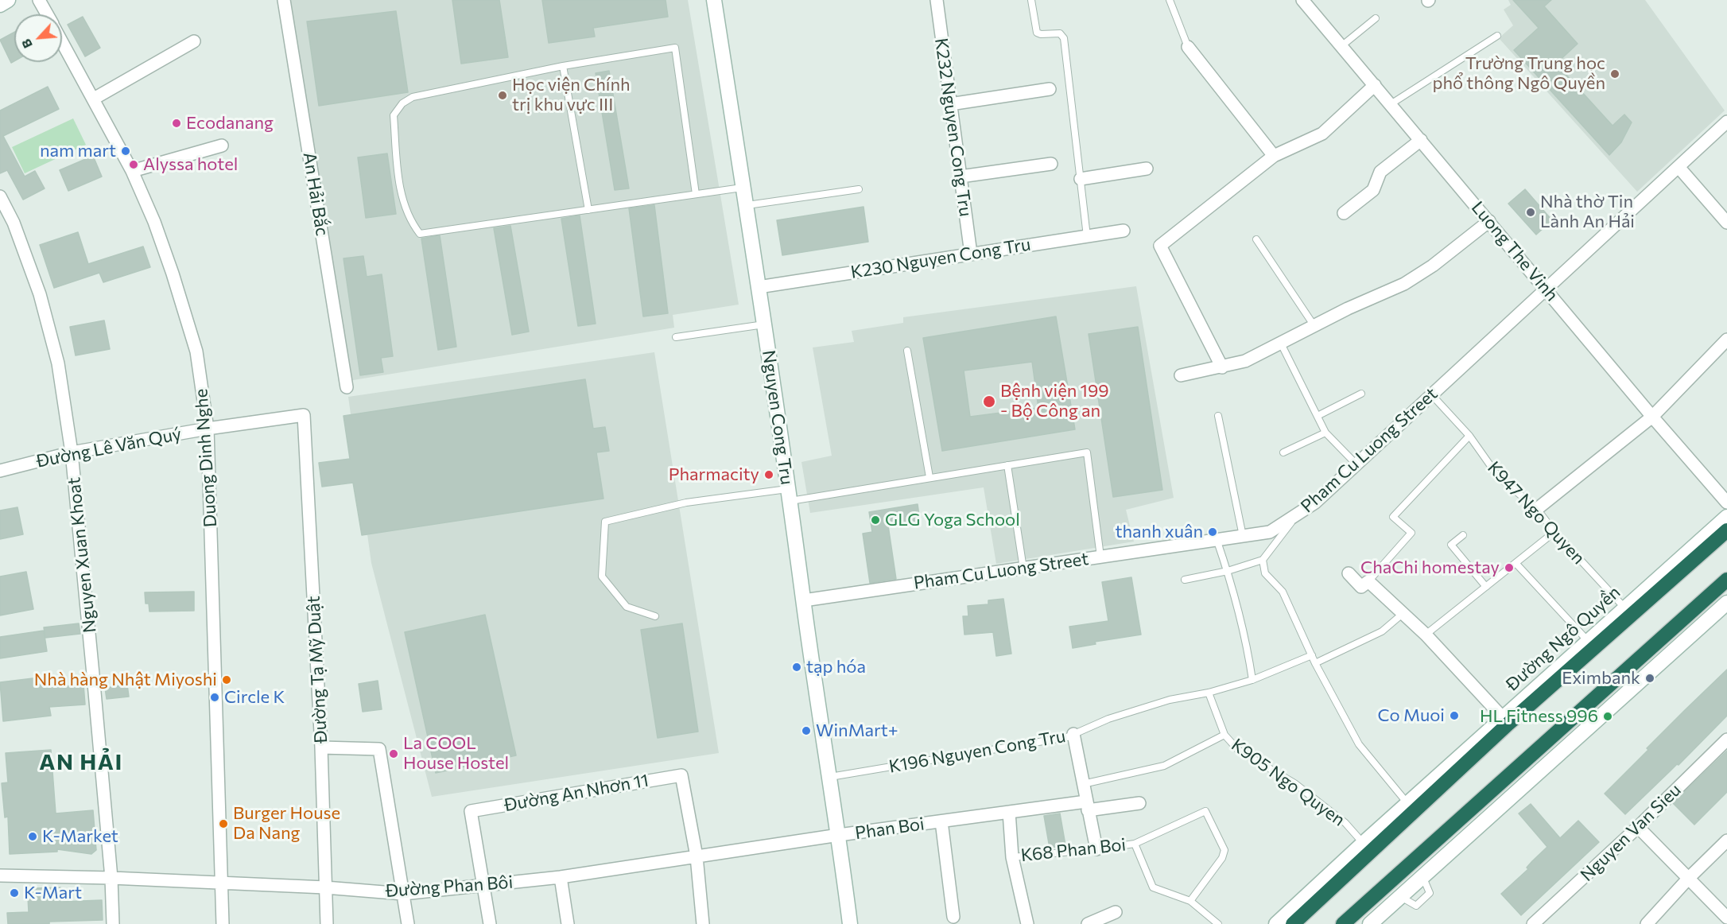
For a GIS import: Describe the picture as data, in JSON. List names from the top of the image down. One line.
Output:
{"streets":{"highway":["Đường Ngô Quyền"],"street":["K232 Nguyen Cong Tru","An Hải Bắc","Luong The Vinh","K230 Nguyen Cong Tru","Nguyen Cong Tru","Đường Lê Văn Quý","Pham Cu Luong Street","Duong Dinh Nghe","Nguyen Xuan Khoat","Đường Tạ Mỹ Duật","Đường An Nhơn 11","Phan Boi","Nguyen Van Sieu","Đường Phan Bôi"],"lane":["K947 Ngo Quyen","K196 Nguyen Cong Tru","K905 Ngo Quyen","K68 Phan Boi"]},"crossings":[["K232 Nguyen Cong Tru","K230 Nguyen Cong Tru"],["Luong The Vinh","Pham Cu Luong Street"],["K230 Nguyen Cong Tru","Nguyen Cong Tru"],["Nguyen Cong Tru","Pham Cu Luong Street"],["Nguyen Cong Tru","K196 Nguyen Cong Tru"],["Nguyen Cong Tru","Phan Boi"],["Nguyen Cong Tru","Đường Phan Bôi"],["Đường Lê Văn Quý","Duong Dinh Nghe"],["Đường Lê Văn Quý","Nguyen Xuan Khoat"],["Đường Lê Văn Quý","Đường Tạ Mỹ Duật"],["Pham Cu Luong Street","K947 Ngo Quyen"],["Duong Dinh Nghe","Đường Phan Bôi"],["K947 Ngo Quyen","Đường Ngô Quyền"],["Nguyen Xuan Khoat","Đường Phan Bôi"],["Đường Ngô Quyền","K905 Ngo Quyen"],["Đường Tạ Mỹ Duật","Đường Phan Bôi"],["K196 Nguyen Cong Tru","K905 Ngo Quyen"],["Đường An Nhơn 11","Đường Phan Bôi"],["Phan Boi","Đường Phan Bôi"]],"districts":["AN HẢI"],"places":["Trường Trung học phổ thông Ngô Quyền","Học viện Chính trị khu vực III","Ecodanang","nam mart","Alyssa hotel","Nhà thờ Tin Lành An Hải","Bệnh viện 199 - Bộ Công an","Pharmacity","GLG Yoga School","thanh xuân","ChaChi homestay","tạp hóa","Eximbank","Nhà hàng Nhật Miyoshi","Circle K","Co Muoi","HL Fitness 996","WinMart+","La COOL House Hostel","Burger House Da Nang","K-Market","K-Mart"],"north":"bottom left"}
